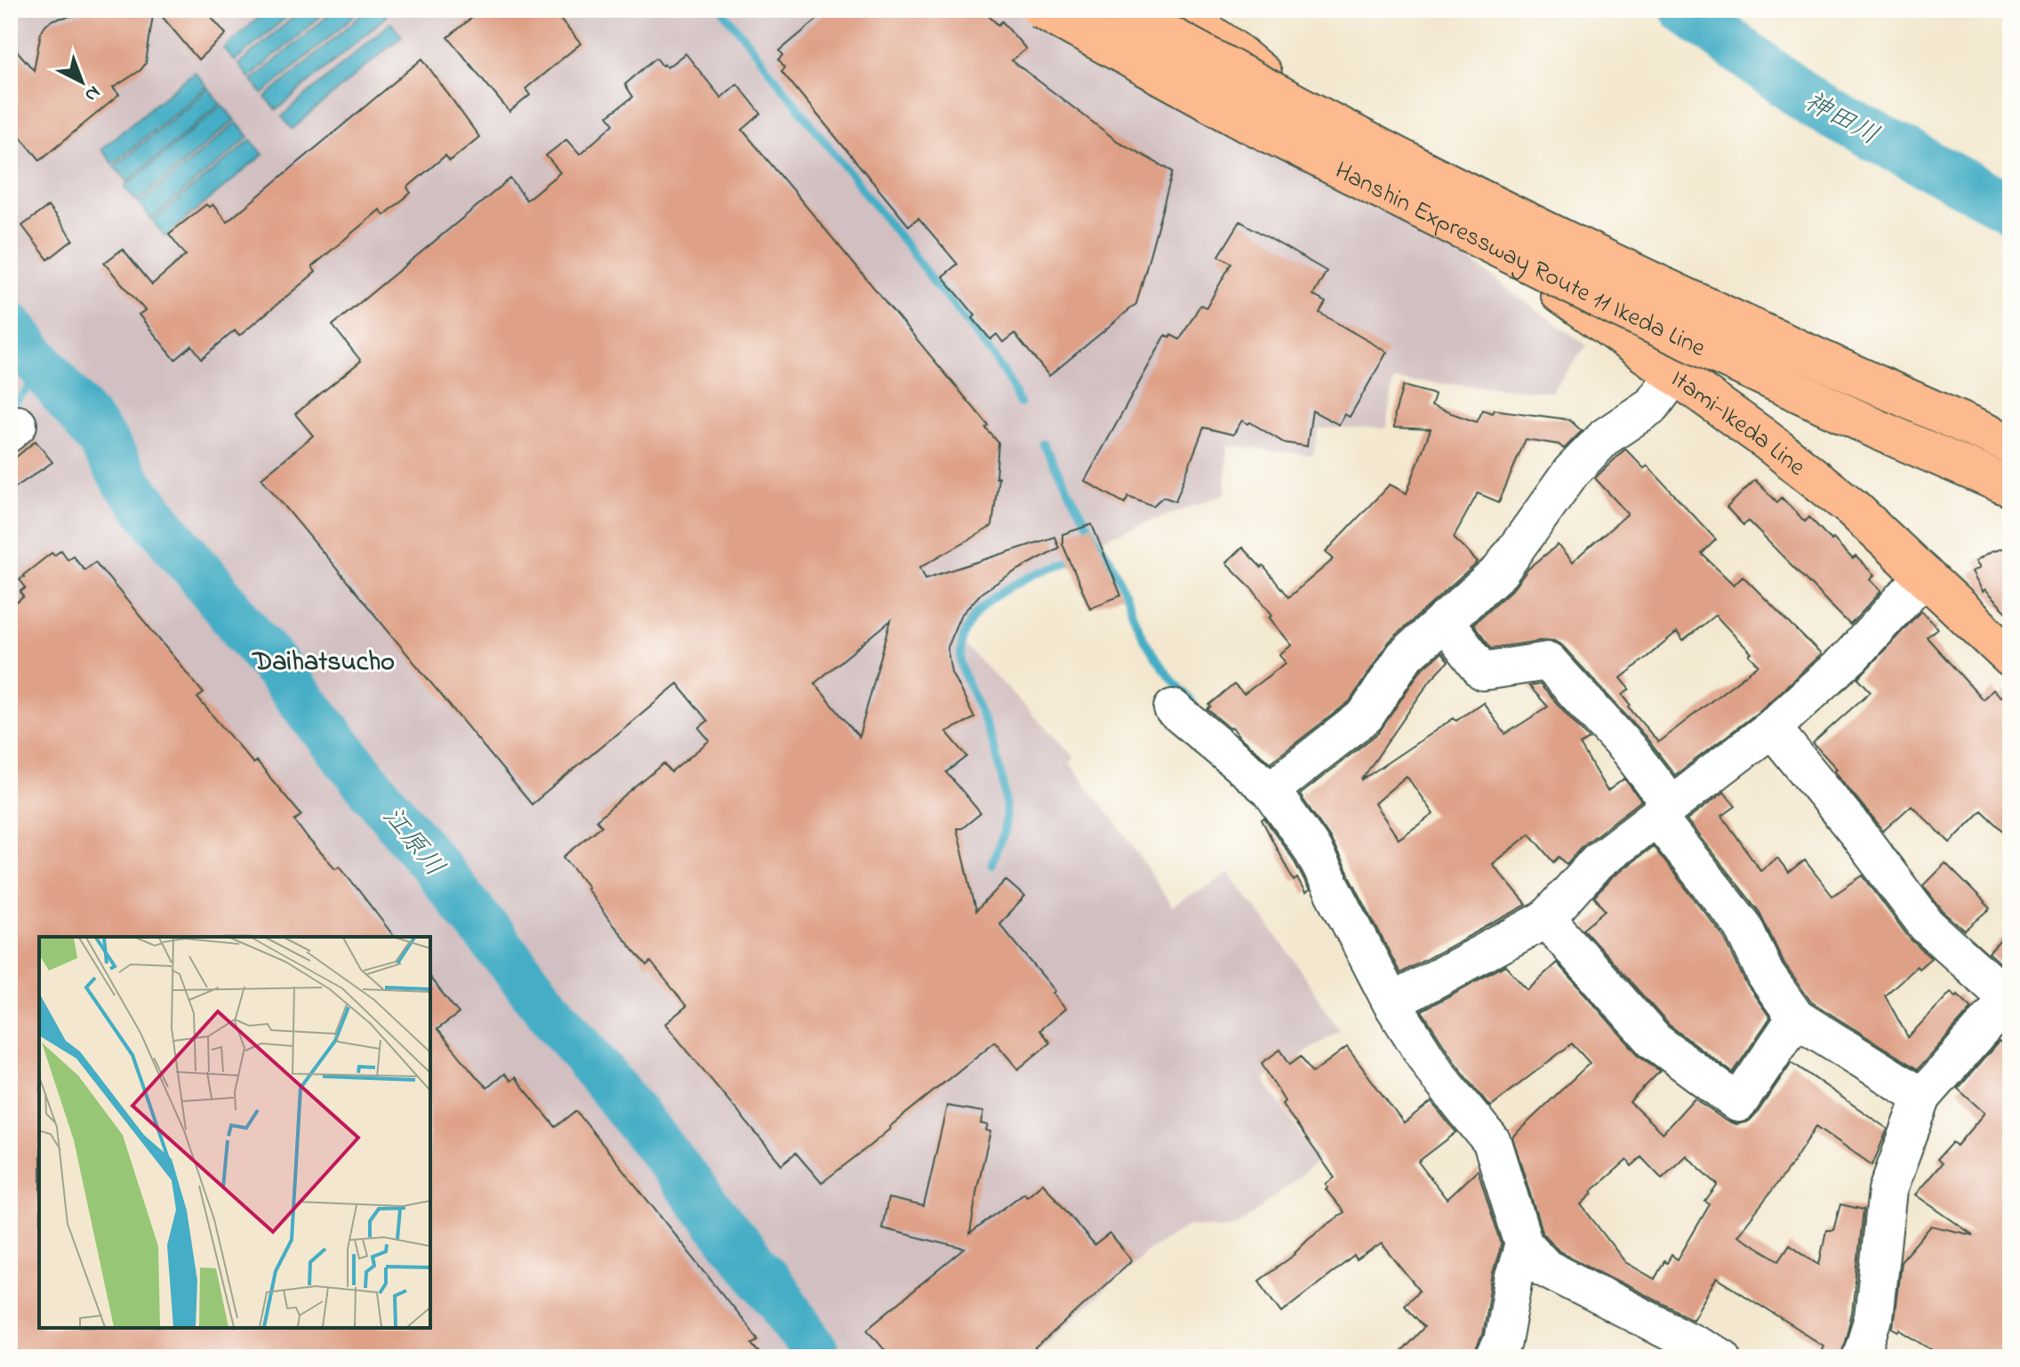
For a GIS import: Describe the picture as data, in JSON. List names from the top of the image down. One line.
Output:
{"streets":{"main road":["Hanshin Expressway Route 11 Ikeda Line","Itami-Ikeda Line"]},"crossings":[["Hanshin Expressway Route 11 Ikeda Line","Itami-Ikeda Line"]],"districts":["Daihatsucho"],"water":["神田川","江原川"],"north":"bottom right"}
